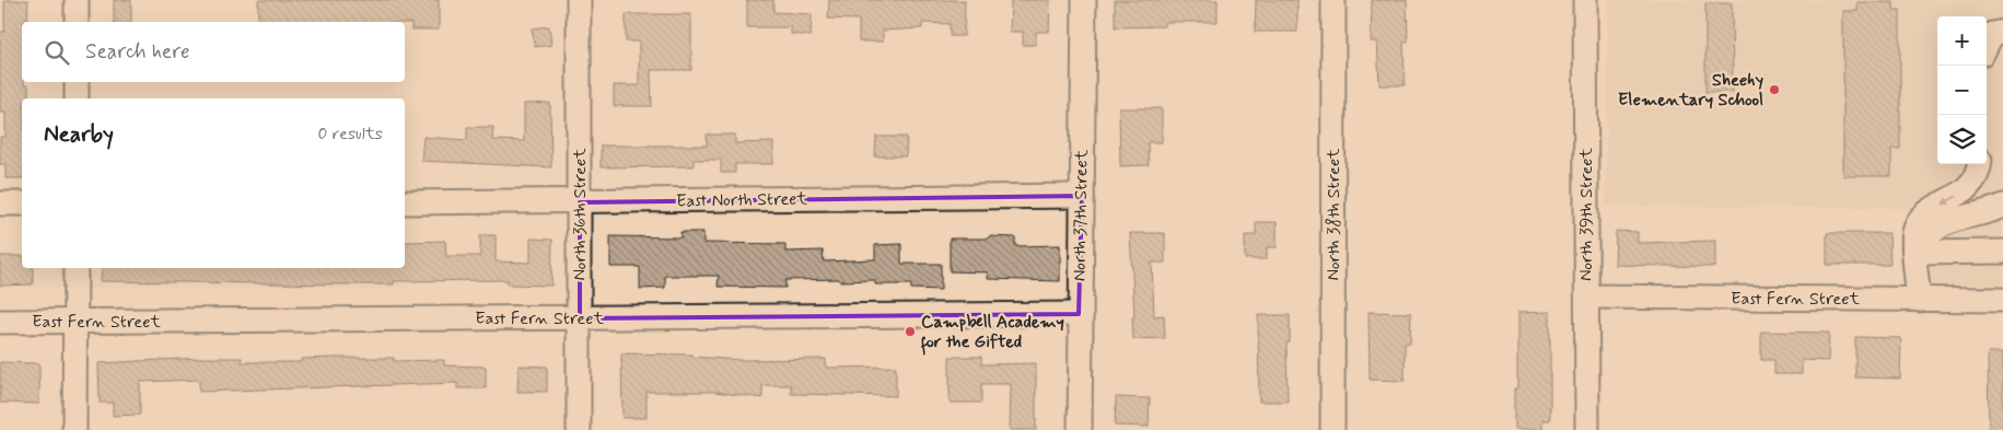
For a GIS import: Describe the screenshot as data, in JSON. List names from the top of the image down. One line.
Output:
{"streets":{"street":["East North Street","North 36th Street","North 38th Street","North 39th Street","North 37th Street","East Fern Street"]},"crossings":[["East North Street","North 36th Street"],["East North Street","North 37th Street"],["North 36th Street","East Fern Street"],["North 39th Street","East Fern Street"],["North 37th Street","East Fern Street"]],"places":["Sheehy Elementary School","Campbell Academy for the Gifted"],"page":{"map_buttons":["+","−"],"search":"Search here","heading":["Nearby","0 results"]}}
